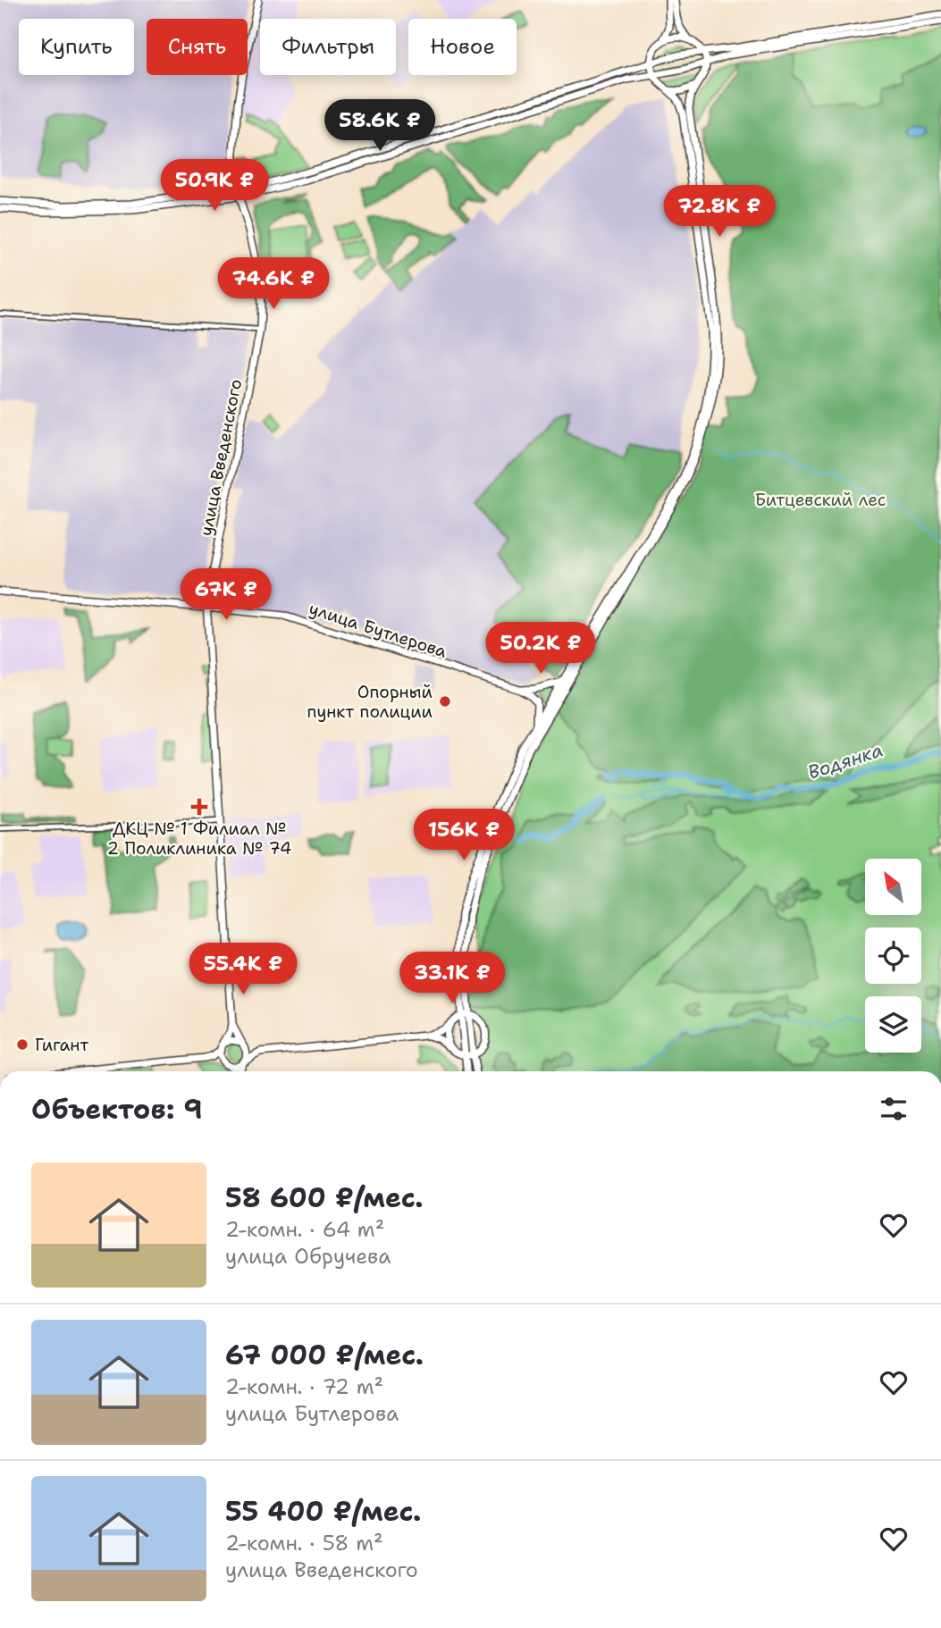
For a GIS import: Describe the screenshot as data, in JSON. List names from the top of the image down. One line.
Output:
{"streets":{"main road":["улица Введенского","улица Бутлерова"]},"crossings":[["улица Введенского","улица Бутлерова"]],"water":["Водянка"],"parks":["Битцевский лес"],"places":{"other":["Опорный пункт полиции","Гигант"],"health":["ДКЦ № 1 Филиал № 2 Поликлиника № 74"]},"north":"top left","page":{"chip":["Купить","Снять","Фильтры","Новое"],"price":["58.6K ₽","50.9K ₽","72.8K ₽","74.6K ₽","67K ₽","50.2K ₽","156K ₽","55.4K ₽","33.1K ₽"],"heading":"Объектов: 9","list":[{"name":"58 600 ₽/мес.","note":"2-комн. · 64 m² · улица Обручева"},{"name":"67 000 ₽/мес.","note":"2-комн. · 72 m² · улица Бутлерова"},{"name":"55 400 ₽/мес.","note":"2-комн. · 58 m² · улица Введенского"}]}}
